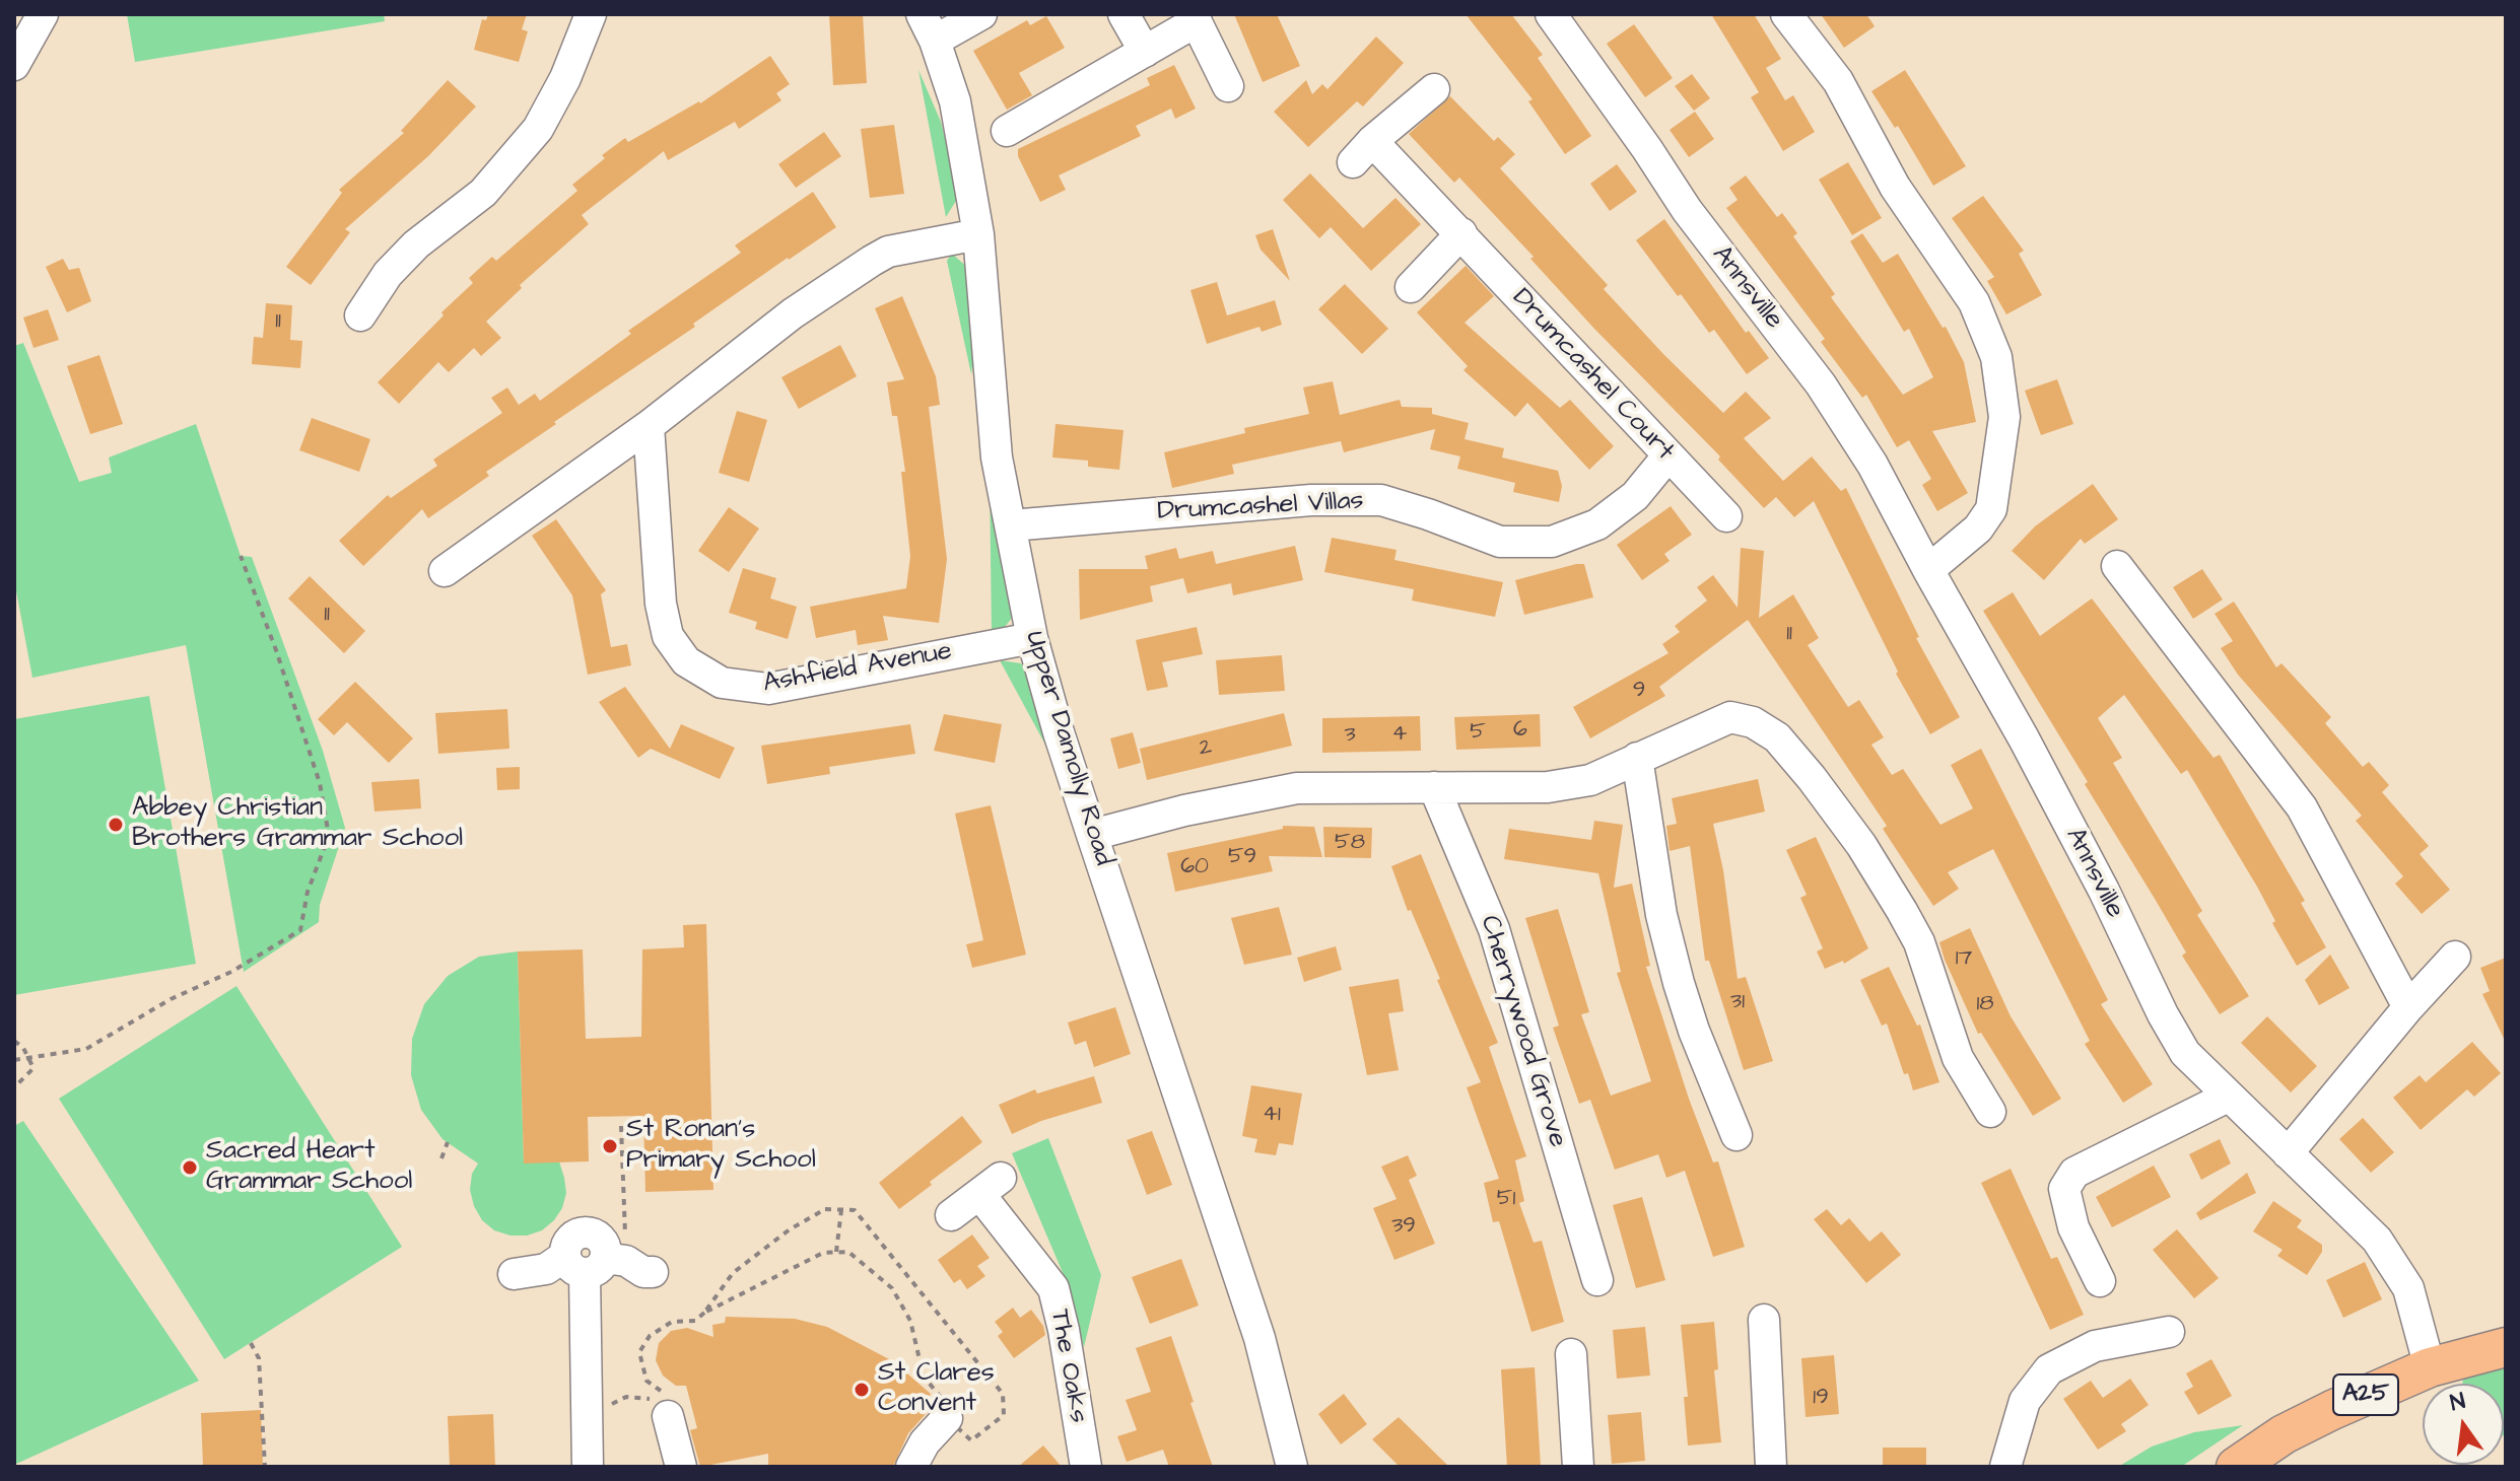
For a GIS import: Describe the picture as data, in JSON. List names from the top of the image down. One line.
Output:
{"streets":{"main road":["A25"],"street":["Annsville","Drumcashel Court","Drumcashel Villas","Ashfield Avenue","Upper Damolly Road","Cherrywood Grove","The Oaks"]},"crossings":[["Annsville","A25"],["Drumcashel Court","Drumcashel Villas"],["Drumcashel Villas","Upper Damolly Road"],["Ashfield Avenue","Upper Damolly Road"]],"places":["Abbey Christian Brothers Grammar School","St Ronan's Primary School","Sacred Heart Grammar School","St Clares Convent"],"house_numbers":["11","11","11","9","6","5","4","3","2","58","59","60","17","31","18","41","51","39","19"],"north":"top"}
